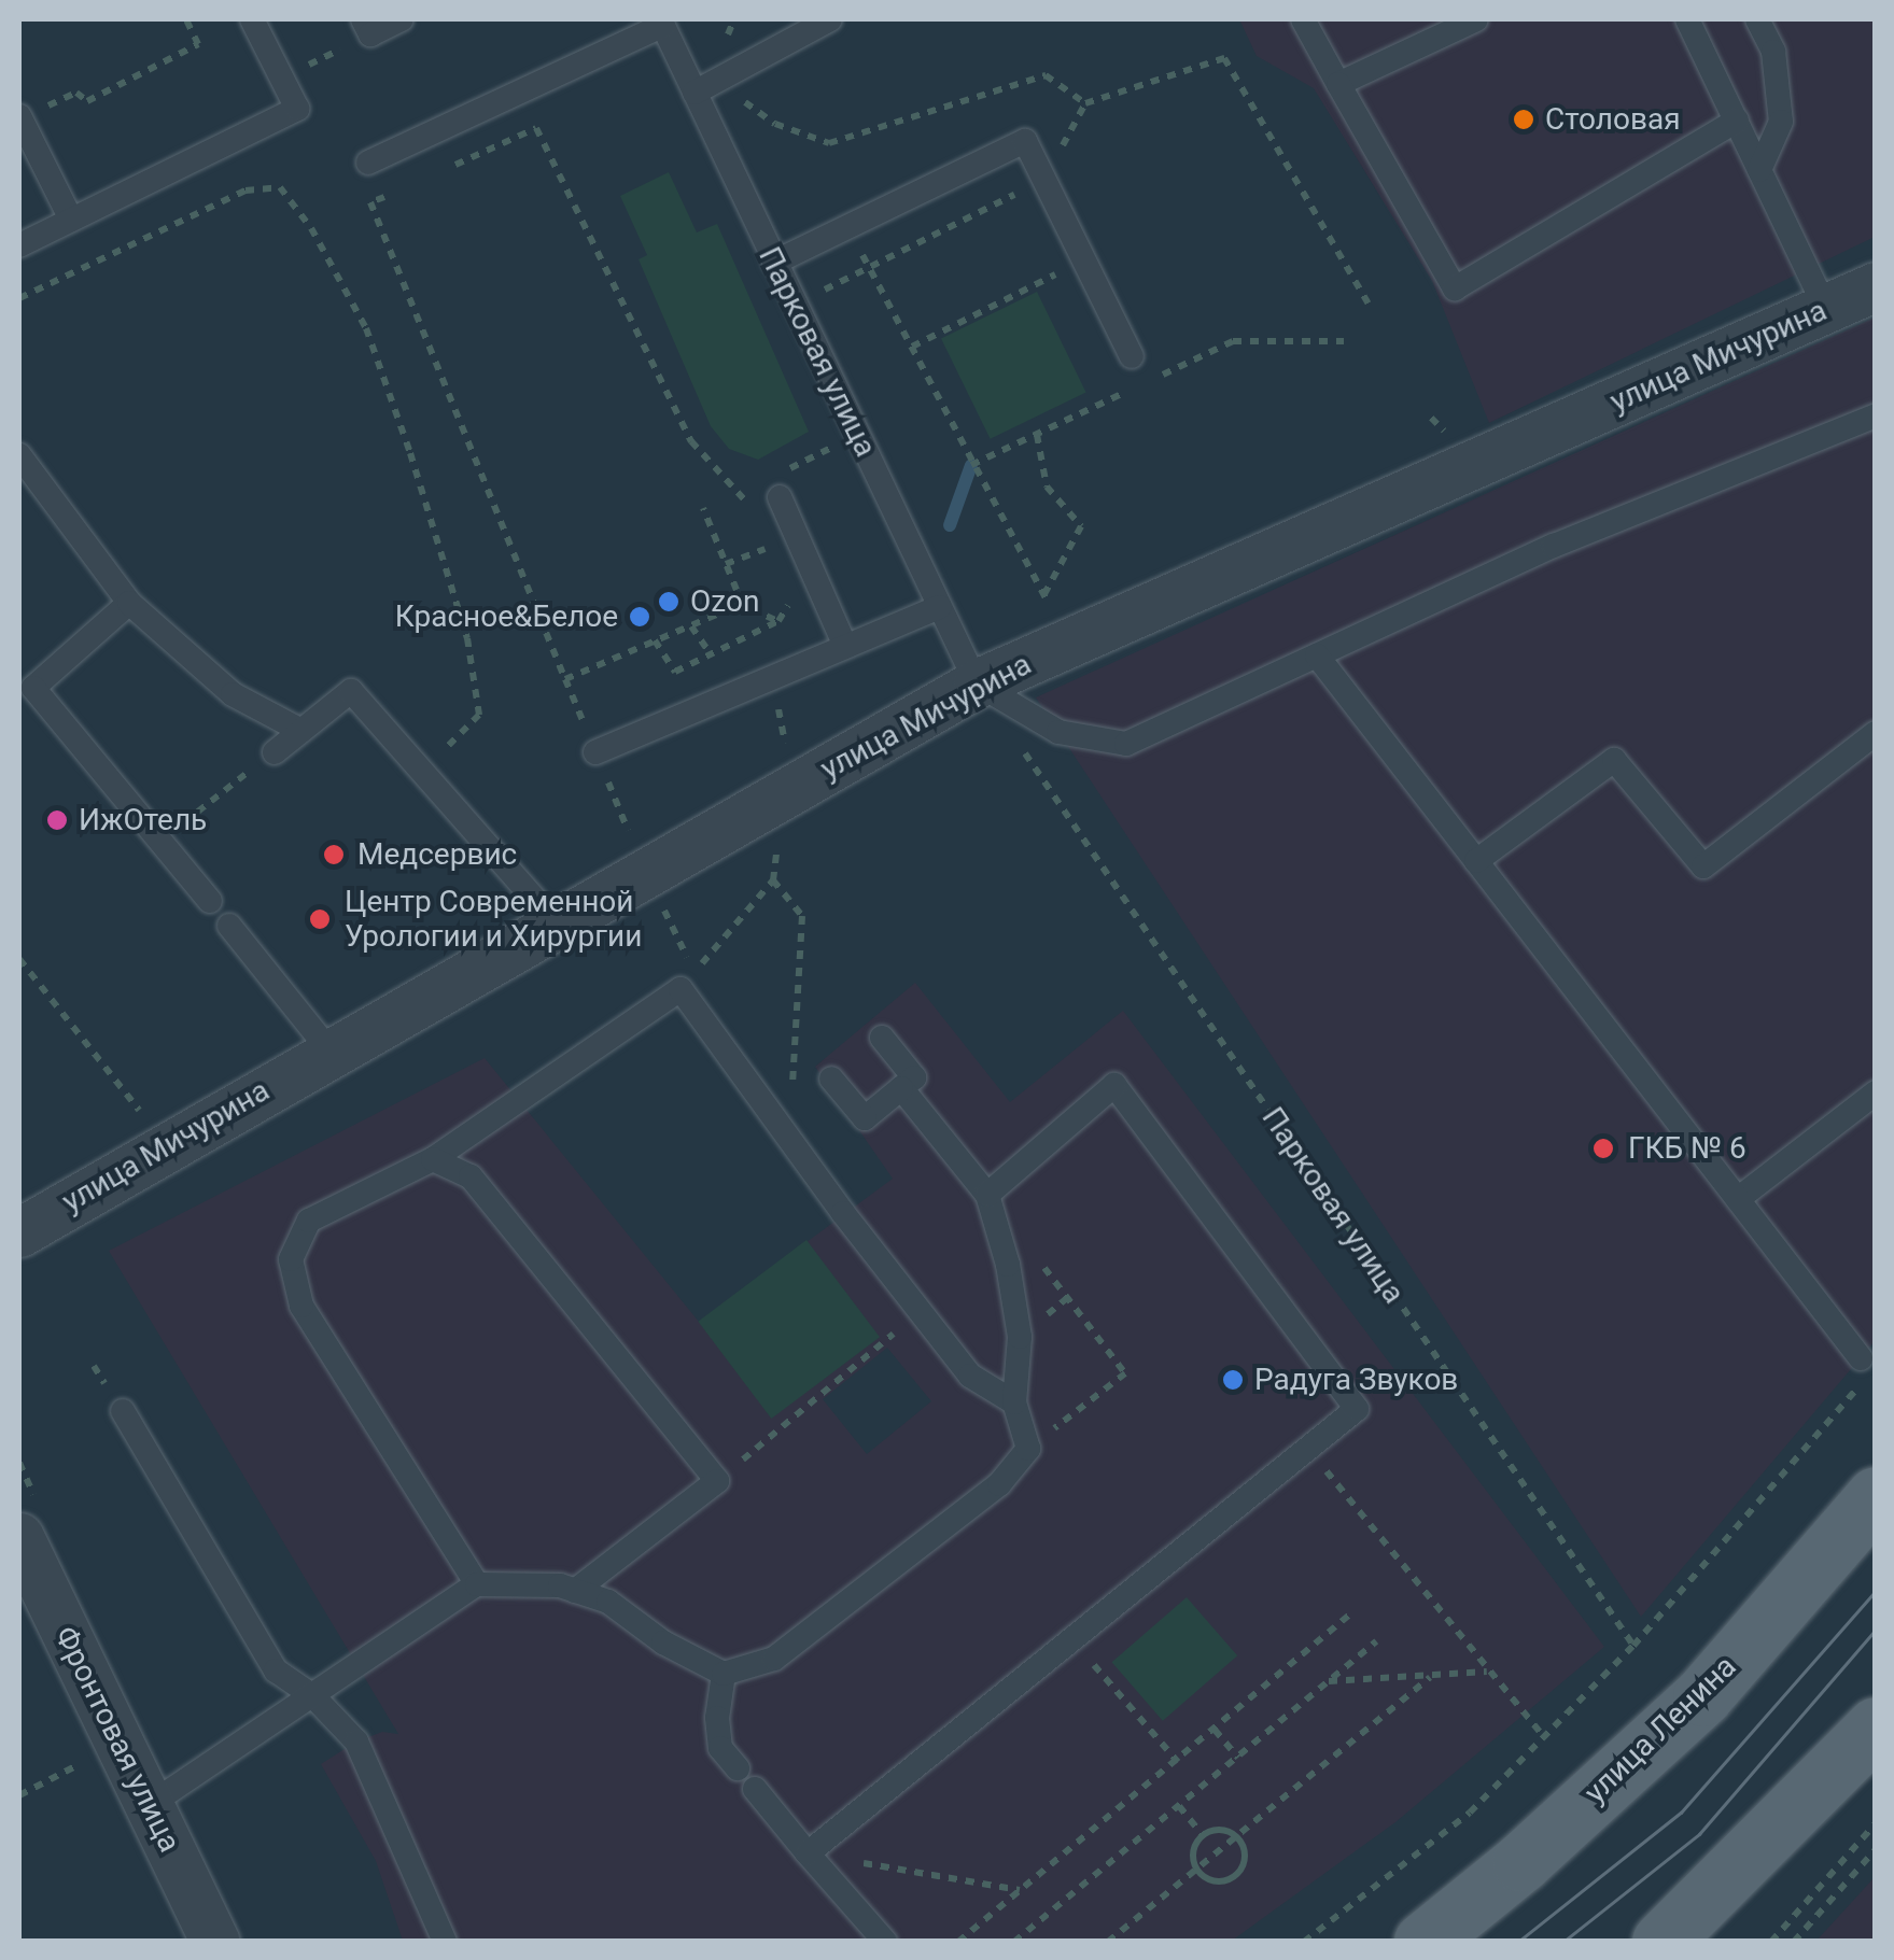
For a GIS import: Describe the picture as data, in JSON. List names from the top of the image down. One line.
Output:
{"streets":{"main road":["улица Ленина"],"street":["улица Мичурина","Фронтовая улица"],"lane":["Парковая улица"]},"crossings":[["Парковая улица","улица Мичурина"]],"places":["Столовая","Ozon","Красное&Белое","ИжОтель","Медсервис","Центр Современной Урологии и Хирургии","ГКБ № 6","Радуга Звуков"]}
